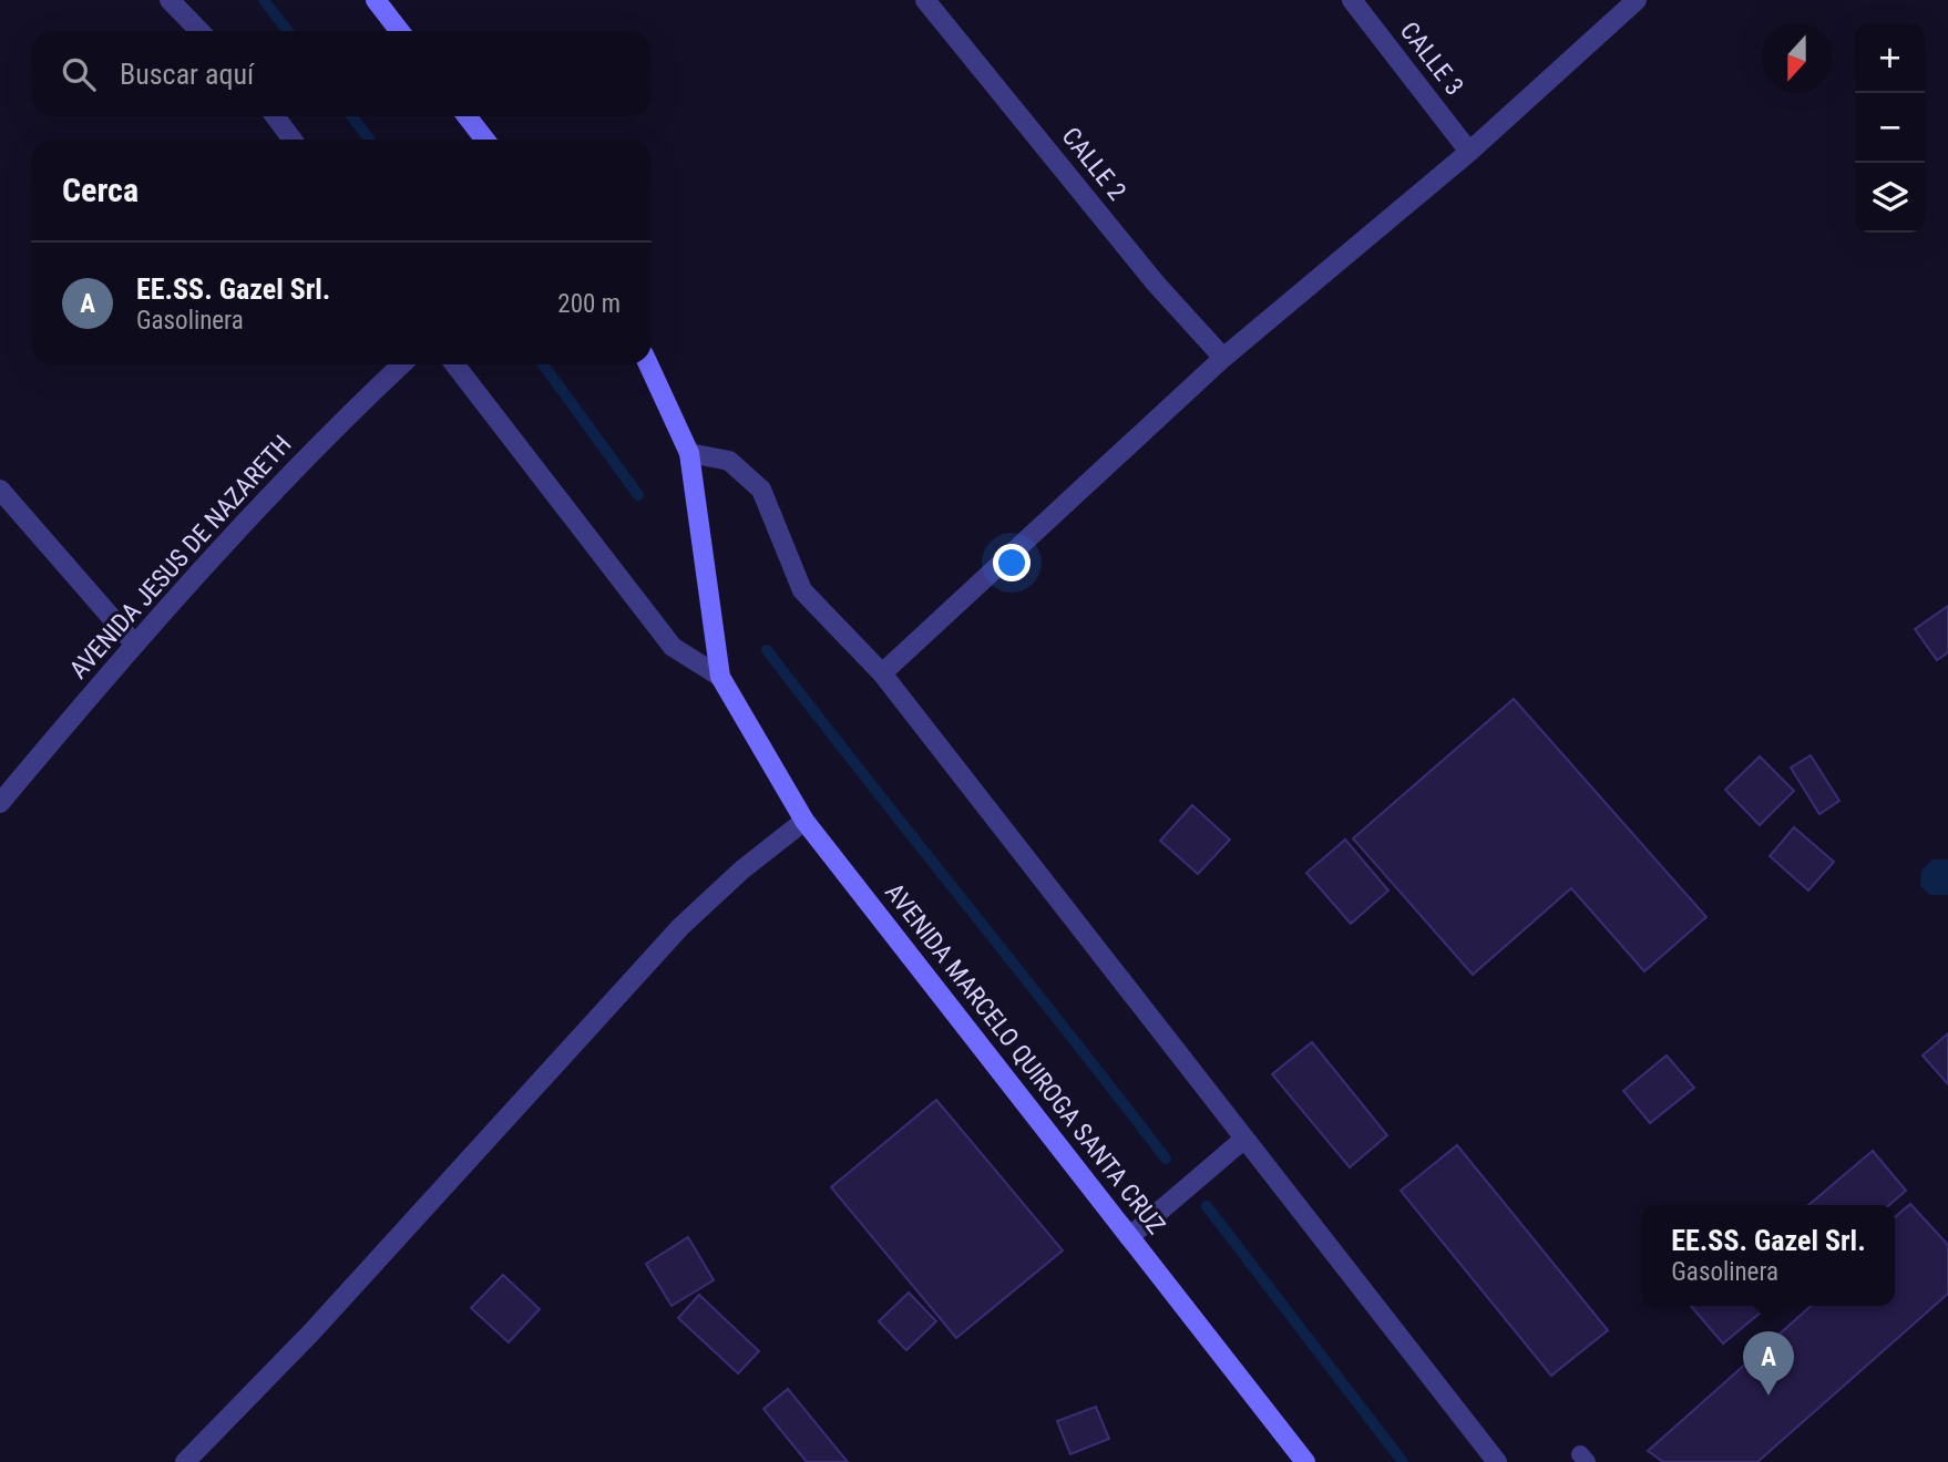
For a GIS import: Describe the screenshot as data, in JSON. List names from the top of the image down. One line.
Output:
{"streets":{"main road":["AVENIDA MARCELO QUIROGA SANTA CRUZ"],"street":["CALLE 3","CALLE 2","AVENIDA JESUS DE NAZARETH"]},"north":"bottom","page":{"map_buttons":["+","−"],"search":"Buscar aquí","heading":"Cerca","list":[{"mark":"A","name":"EE.SS. Gazel Srl.","note":"Gasolinera","value":"200 m"}],"popup":["EE.SS. Gazel Srl.","Gasolinera"],"pins":"A"}}
